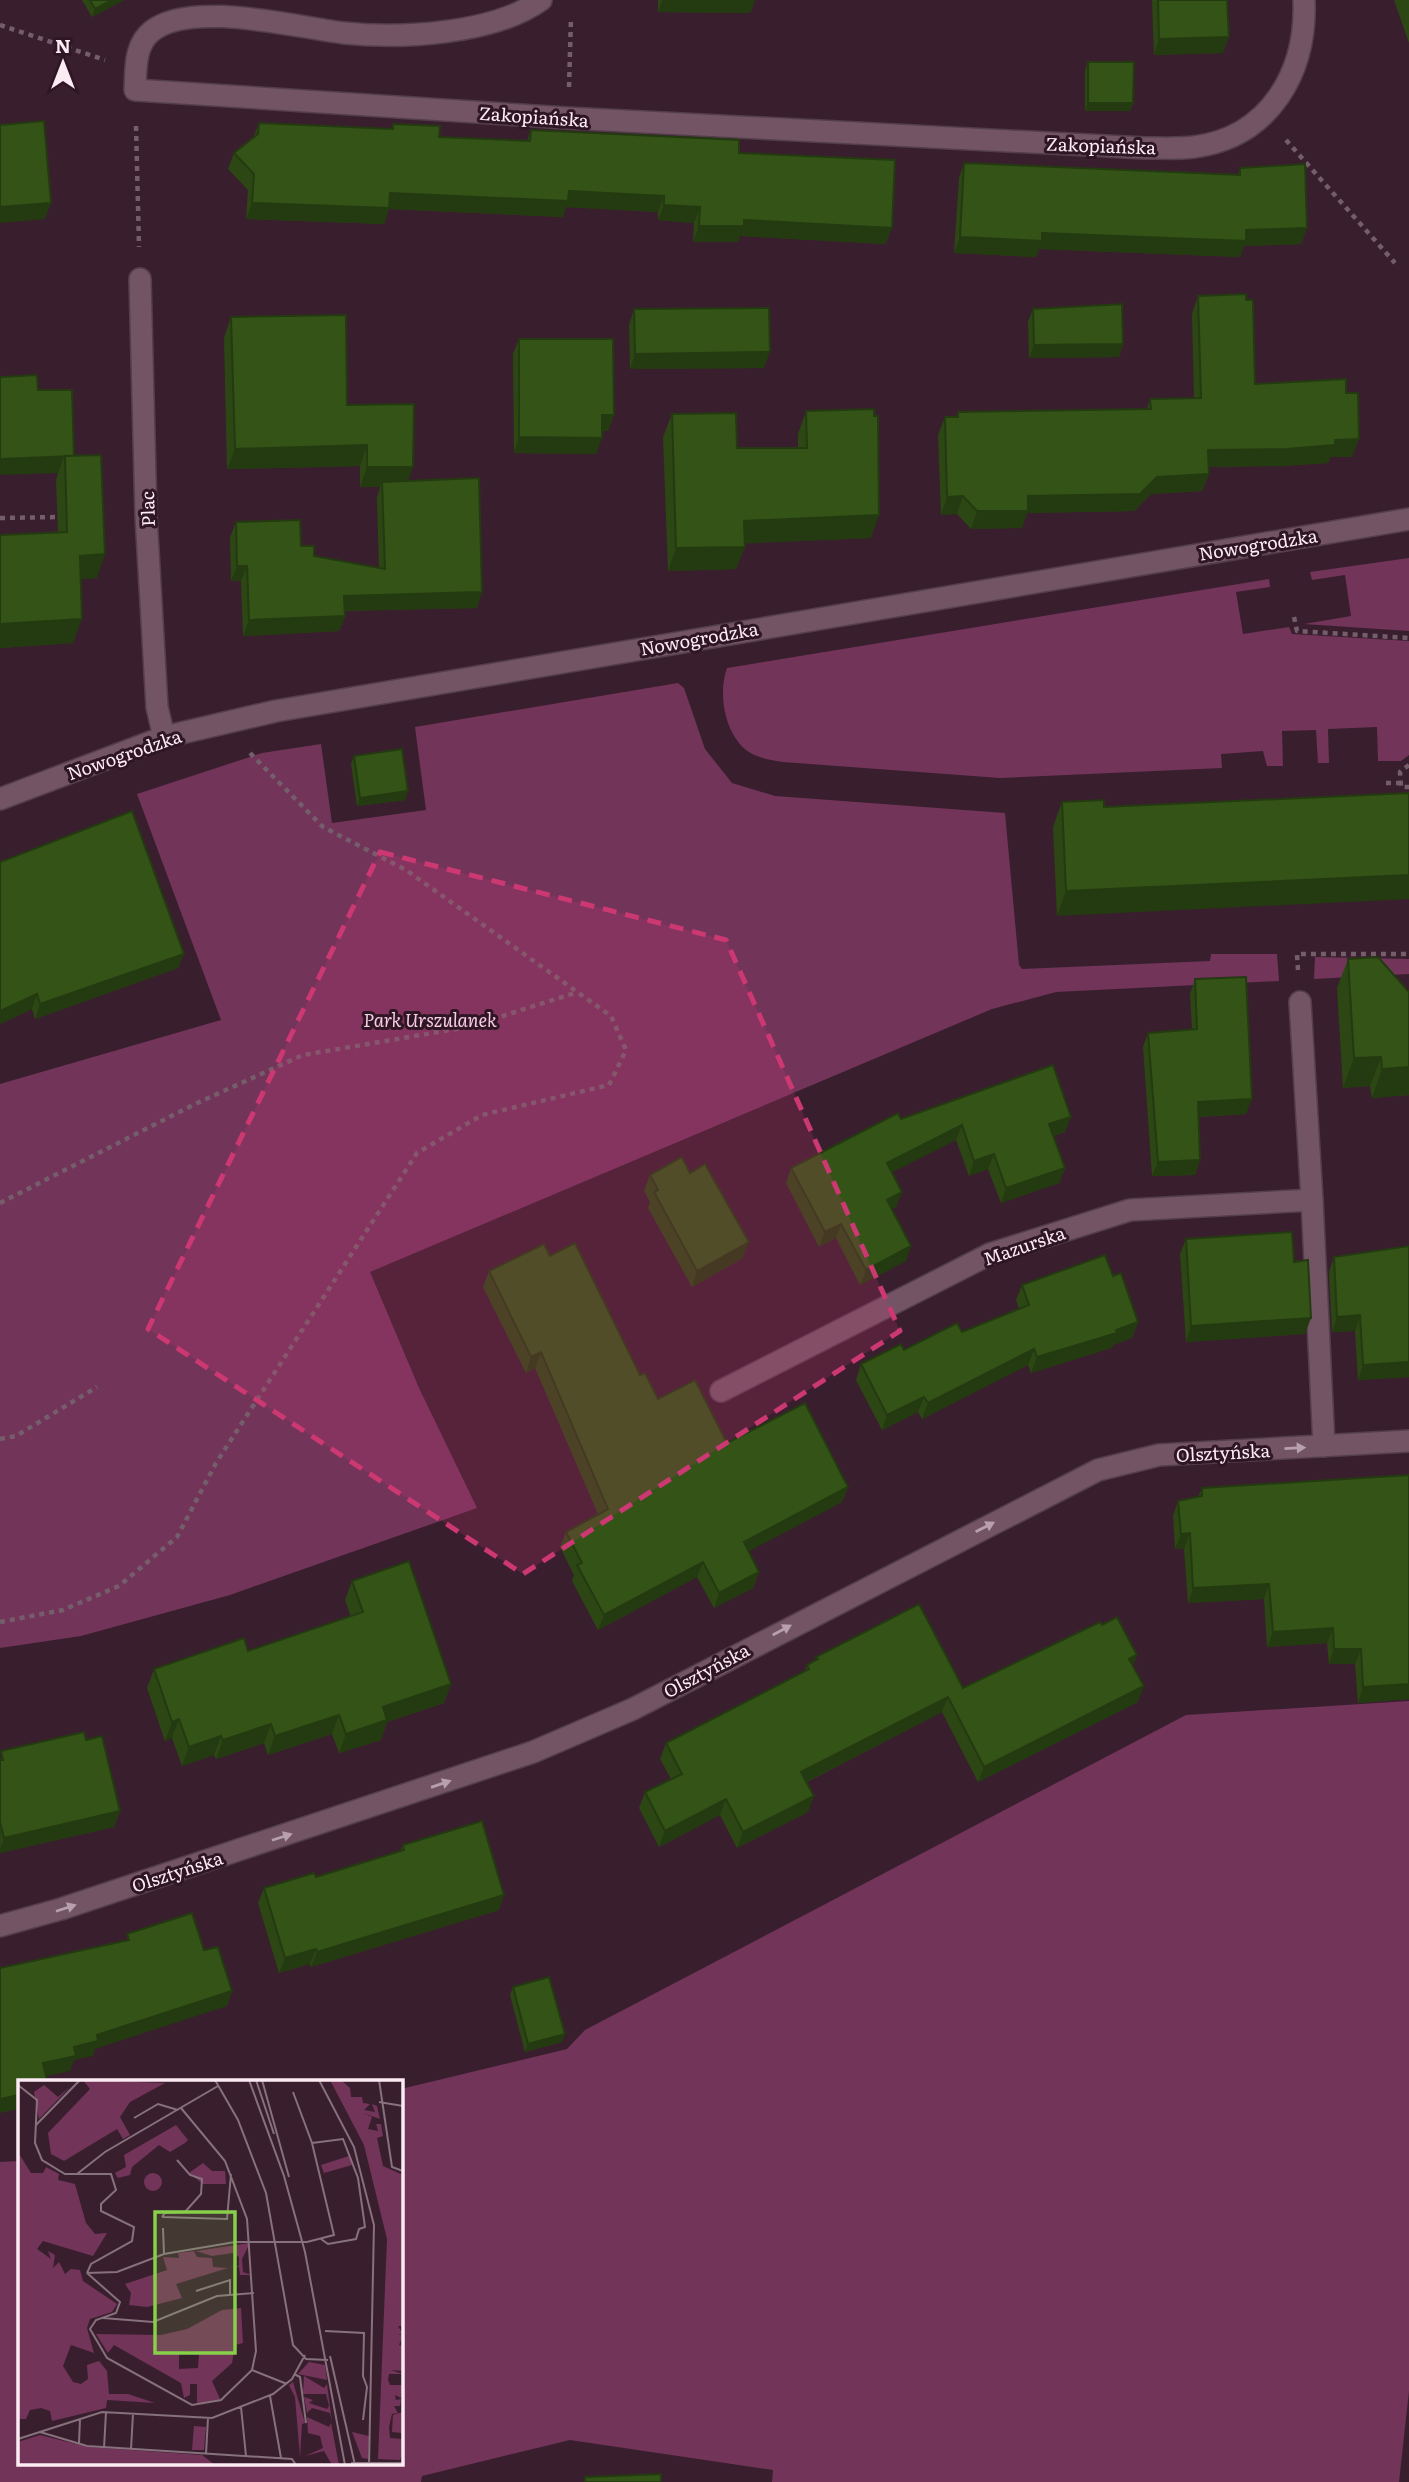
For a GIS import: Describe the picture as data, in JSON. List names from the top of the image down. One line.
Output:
{"streets":{"street":["Zakopiańska","Plac","Nowogrodzka","Mazurska","Olsztyńska"]},"crossings":[["Plac","Nowogrodzka"]],"one_way":["Olsztyńska"],"parks":["Park Urszulanek"],"north":"top"}
